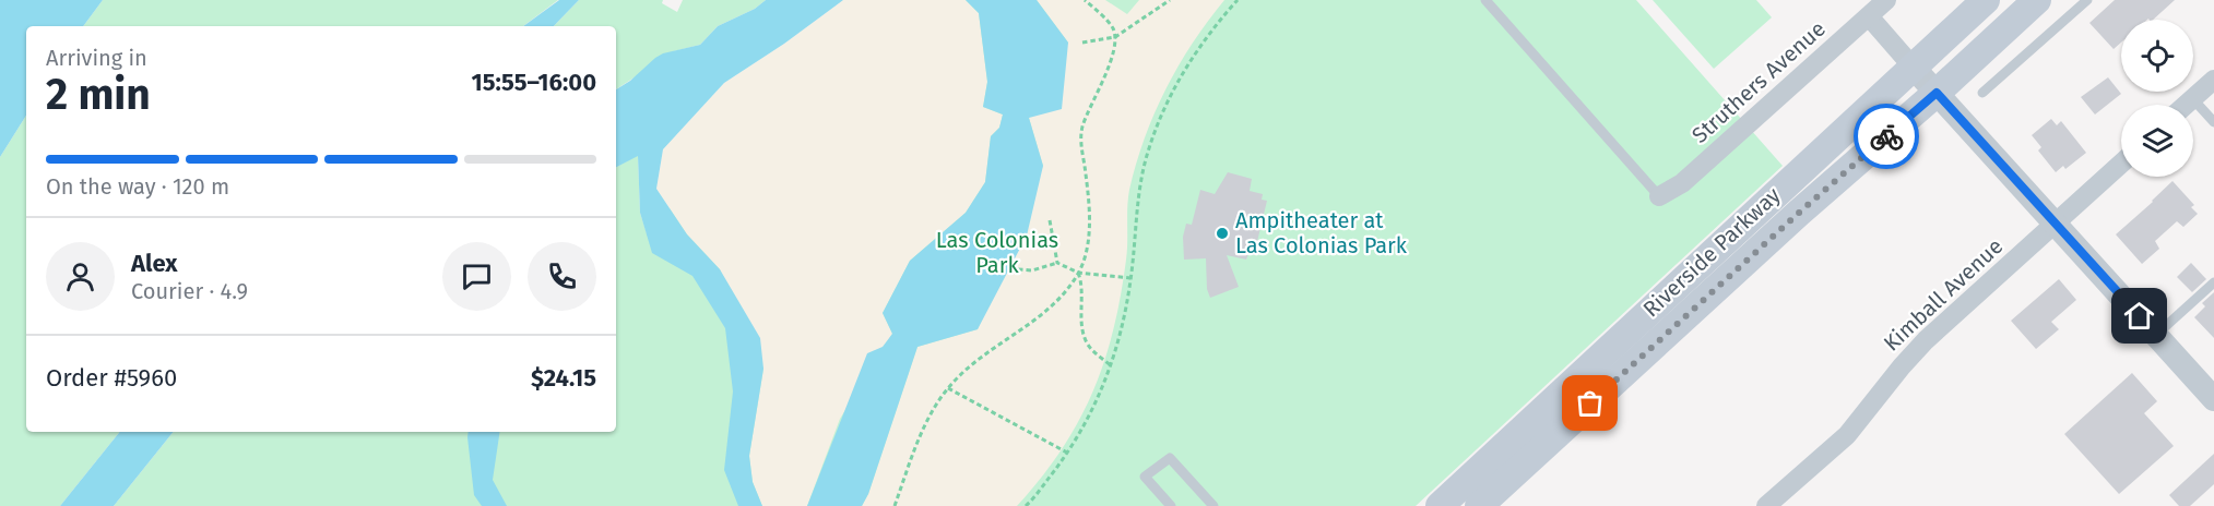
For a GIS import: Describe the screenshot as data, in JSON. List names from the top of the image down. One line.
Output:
{"streets":{"main road":["Riverside Parkway"],"street":["Struthers Avenue","Kimball Avenue"]},"parks":["Las Colonias Park"],"places":["Ampitheater at Las Colonias Park"],"page":{"heading":["2 min","Arriving in","15:55–16:00"],"panel":["Alex","Courier · 4.9","Order #5960","$24.15"],"bar":"On the way · 120 m"}}
